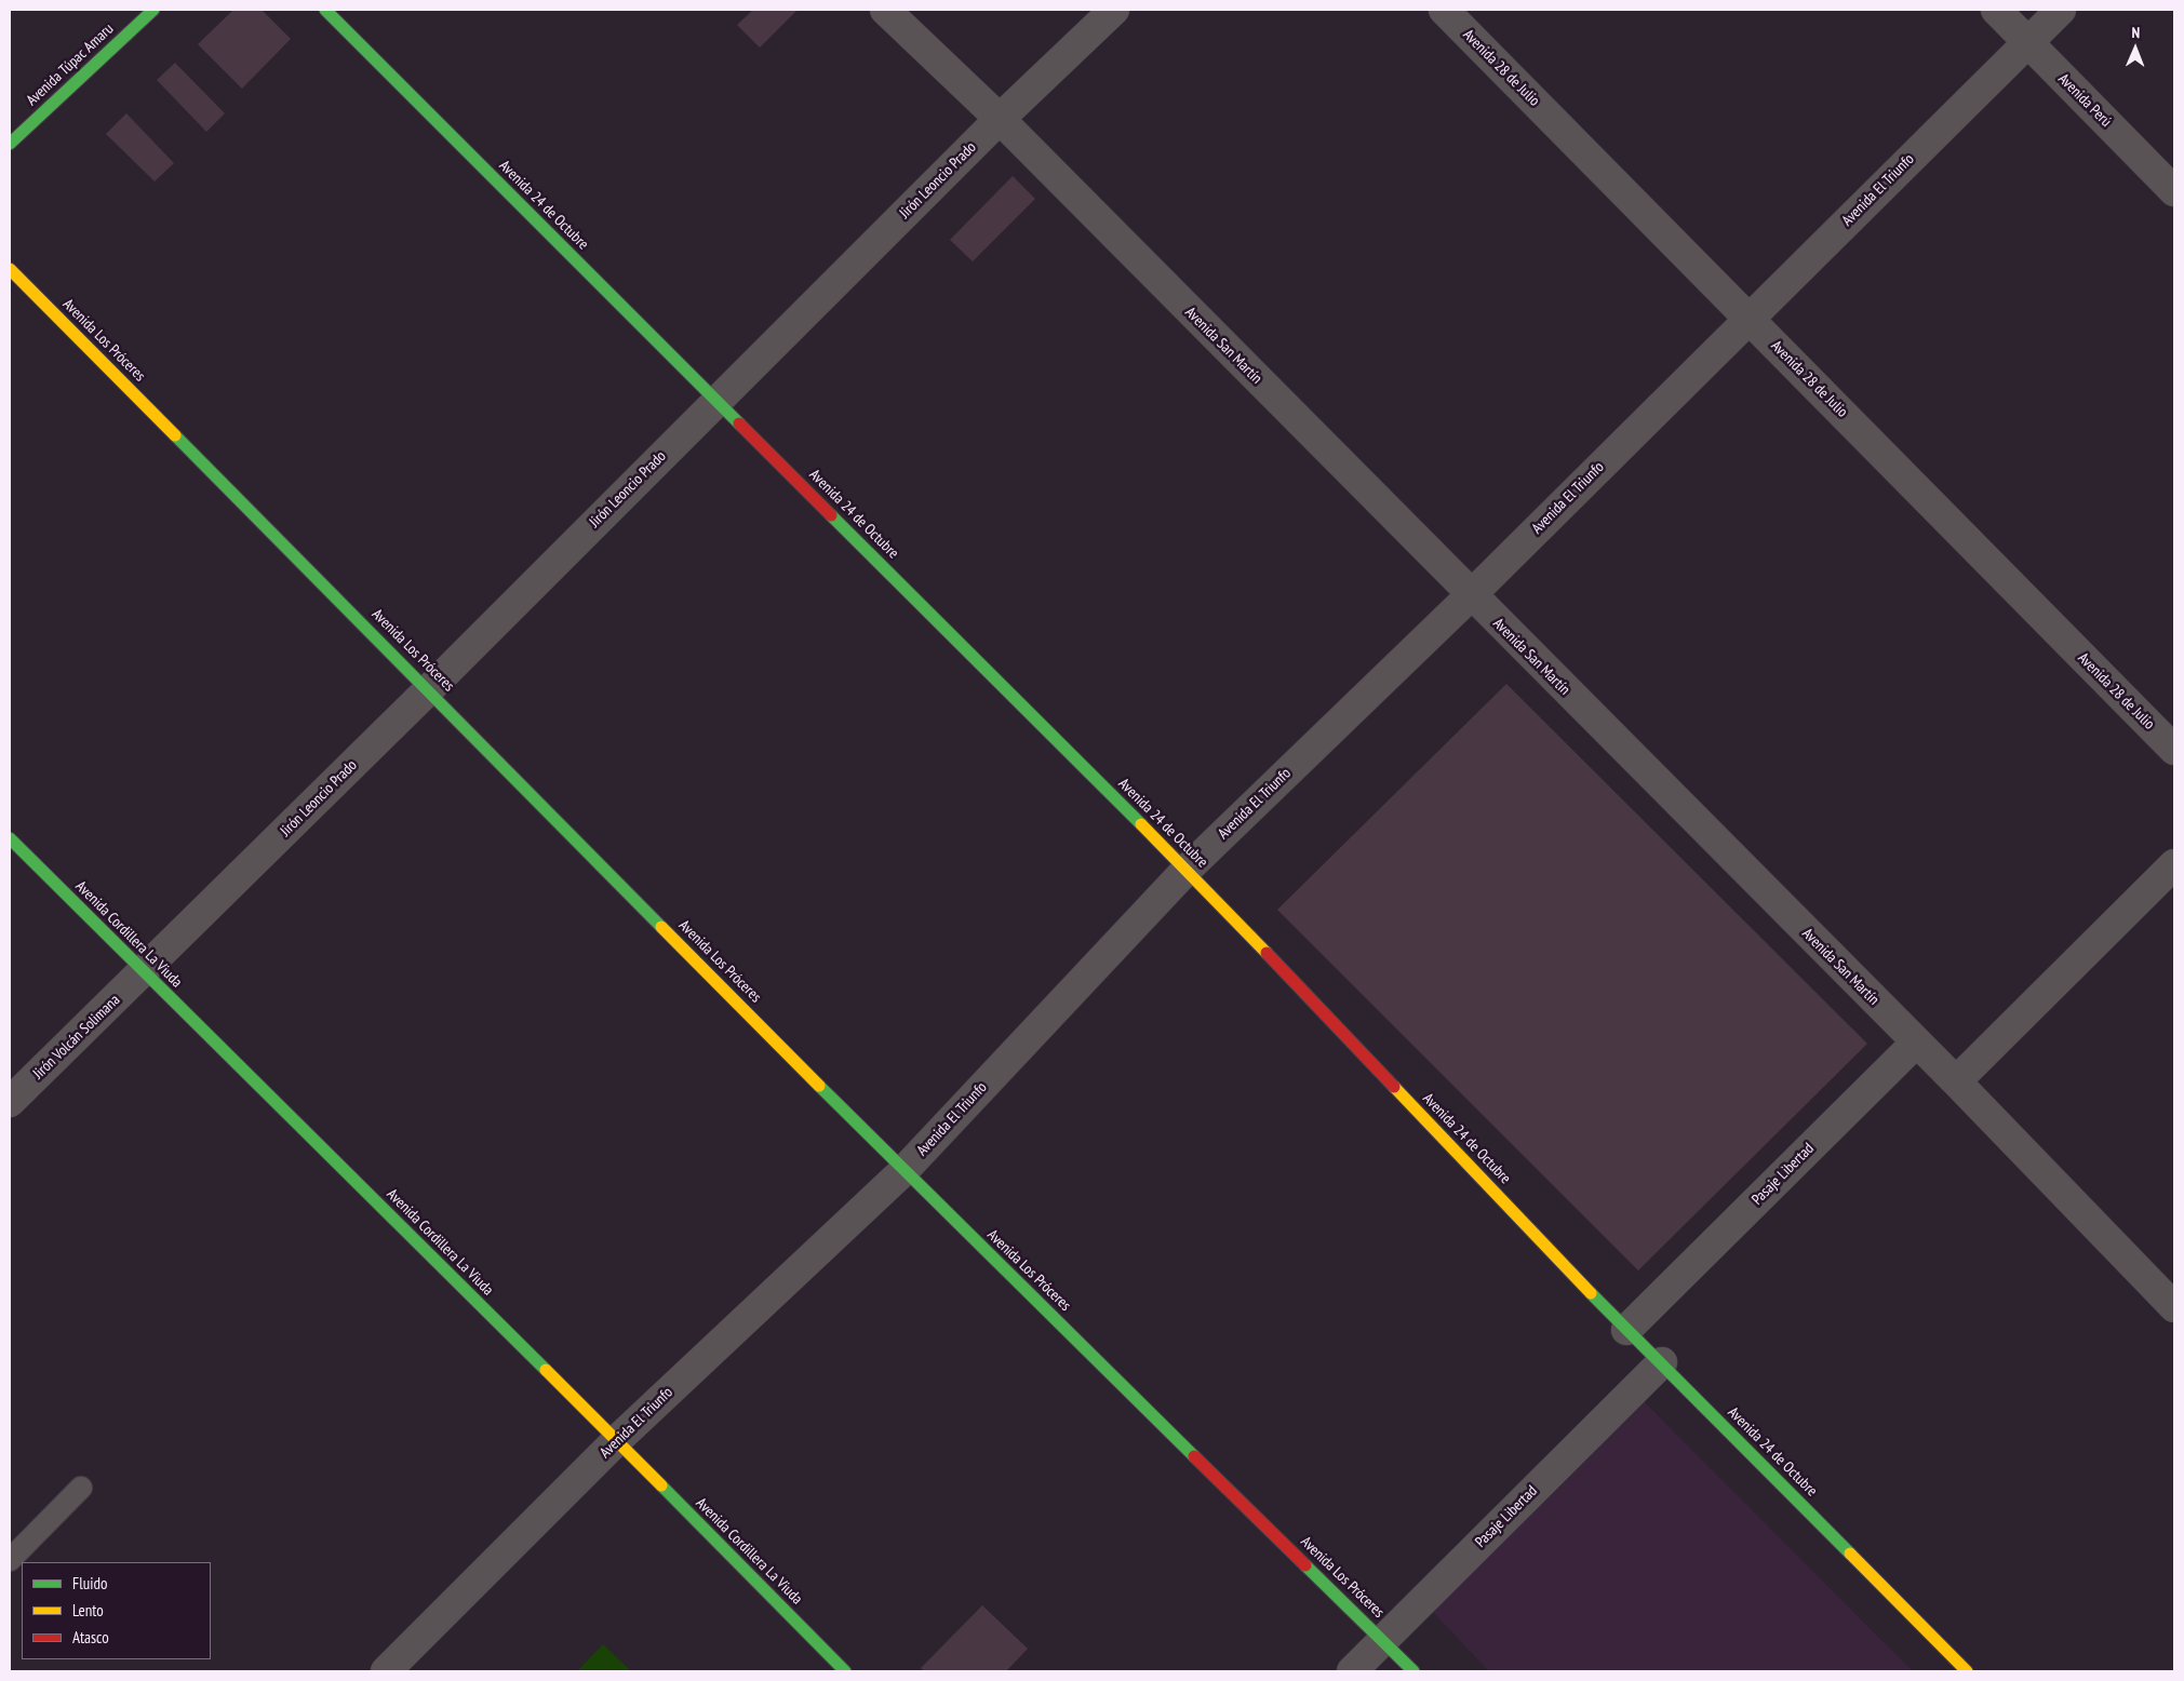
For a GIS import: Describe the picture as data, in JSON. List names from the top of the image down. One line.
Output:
{"streets":{"street":["Avenida Túpac Amaru","Avenida 28 de Julio","Avenida Perú","Jirón Leoncio Prado","Avenida El Triunfo","Avenida 24 de Octubre","Avenida Los Próceres","Avenida San Martín","Avenida Cordillera La Viuda","Jirón Volcán Solimana","Pasaje Libertad"]},"crossings":[["Avenida 28 de Julio","Avenida El Triunfo"],["Avenida Perú","Avenida El Triunfo"],["Jirón Leoncio Prado","Avenida 24 de Octubre"],["Jirón Leoncio Prado","Avenida Los Próceres"],["Jirón Leoncio Prado","Avenida San Martín"],["Jirón Leoncio Prado","Avenida Cordillera La Viuda"],["Jirón Leoncio Prado","Jirón Volcán Solimana"],["Avenida El Triunfo","Avenida 24 de Octubre"],["Avenida El Triunfo","Avenida Los Próceres"],["Avenida El Triunfo","Avenida San Martín"],["Avenida El Triunfo","Avenida Cordillera La Viuda"],["Avenida 24 de Octubre","Pasaje Libertad"],["Avenida Los Próceres","Pasaje Libertad"],["Avenida San Martín","Pasaje Libertad"],["Avenida Cordillera La Viuda","Jirón Volcán Solimana"]],"legend":["Fluido","Lento","Atasco"],"north":"top"}
